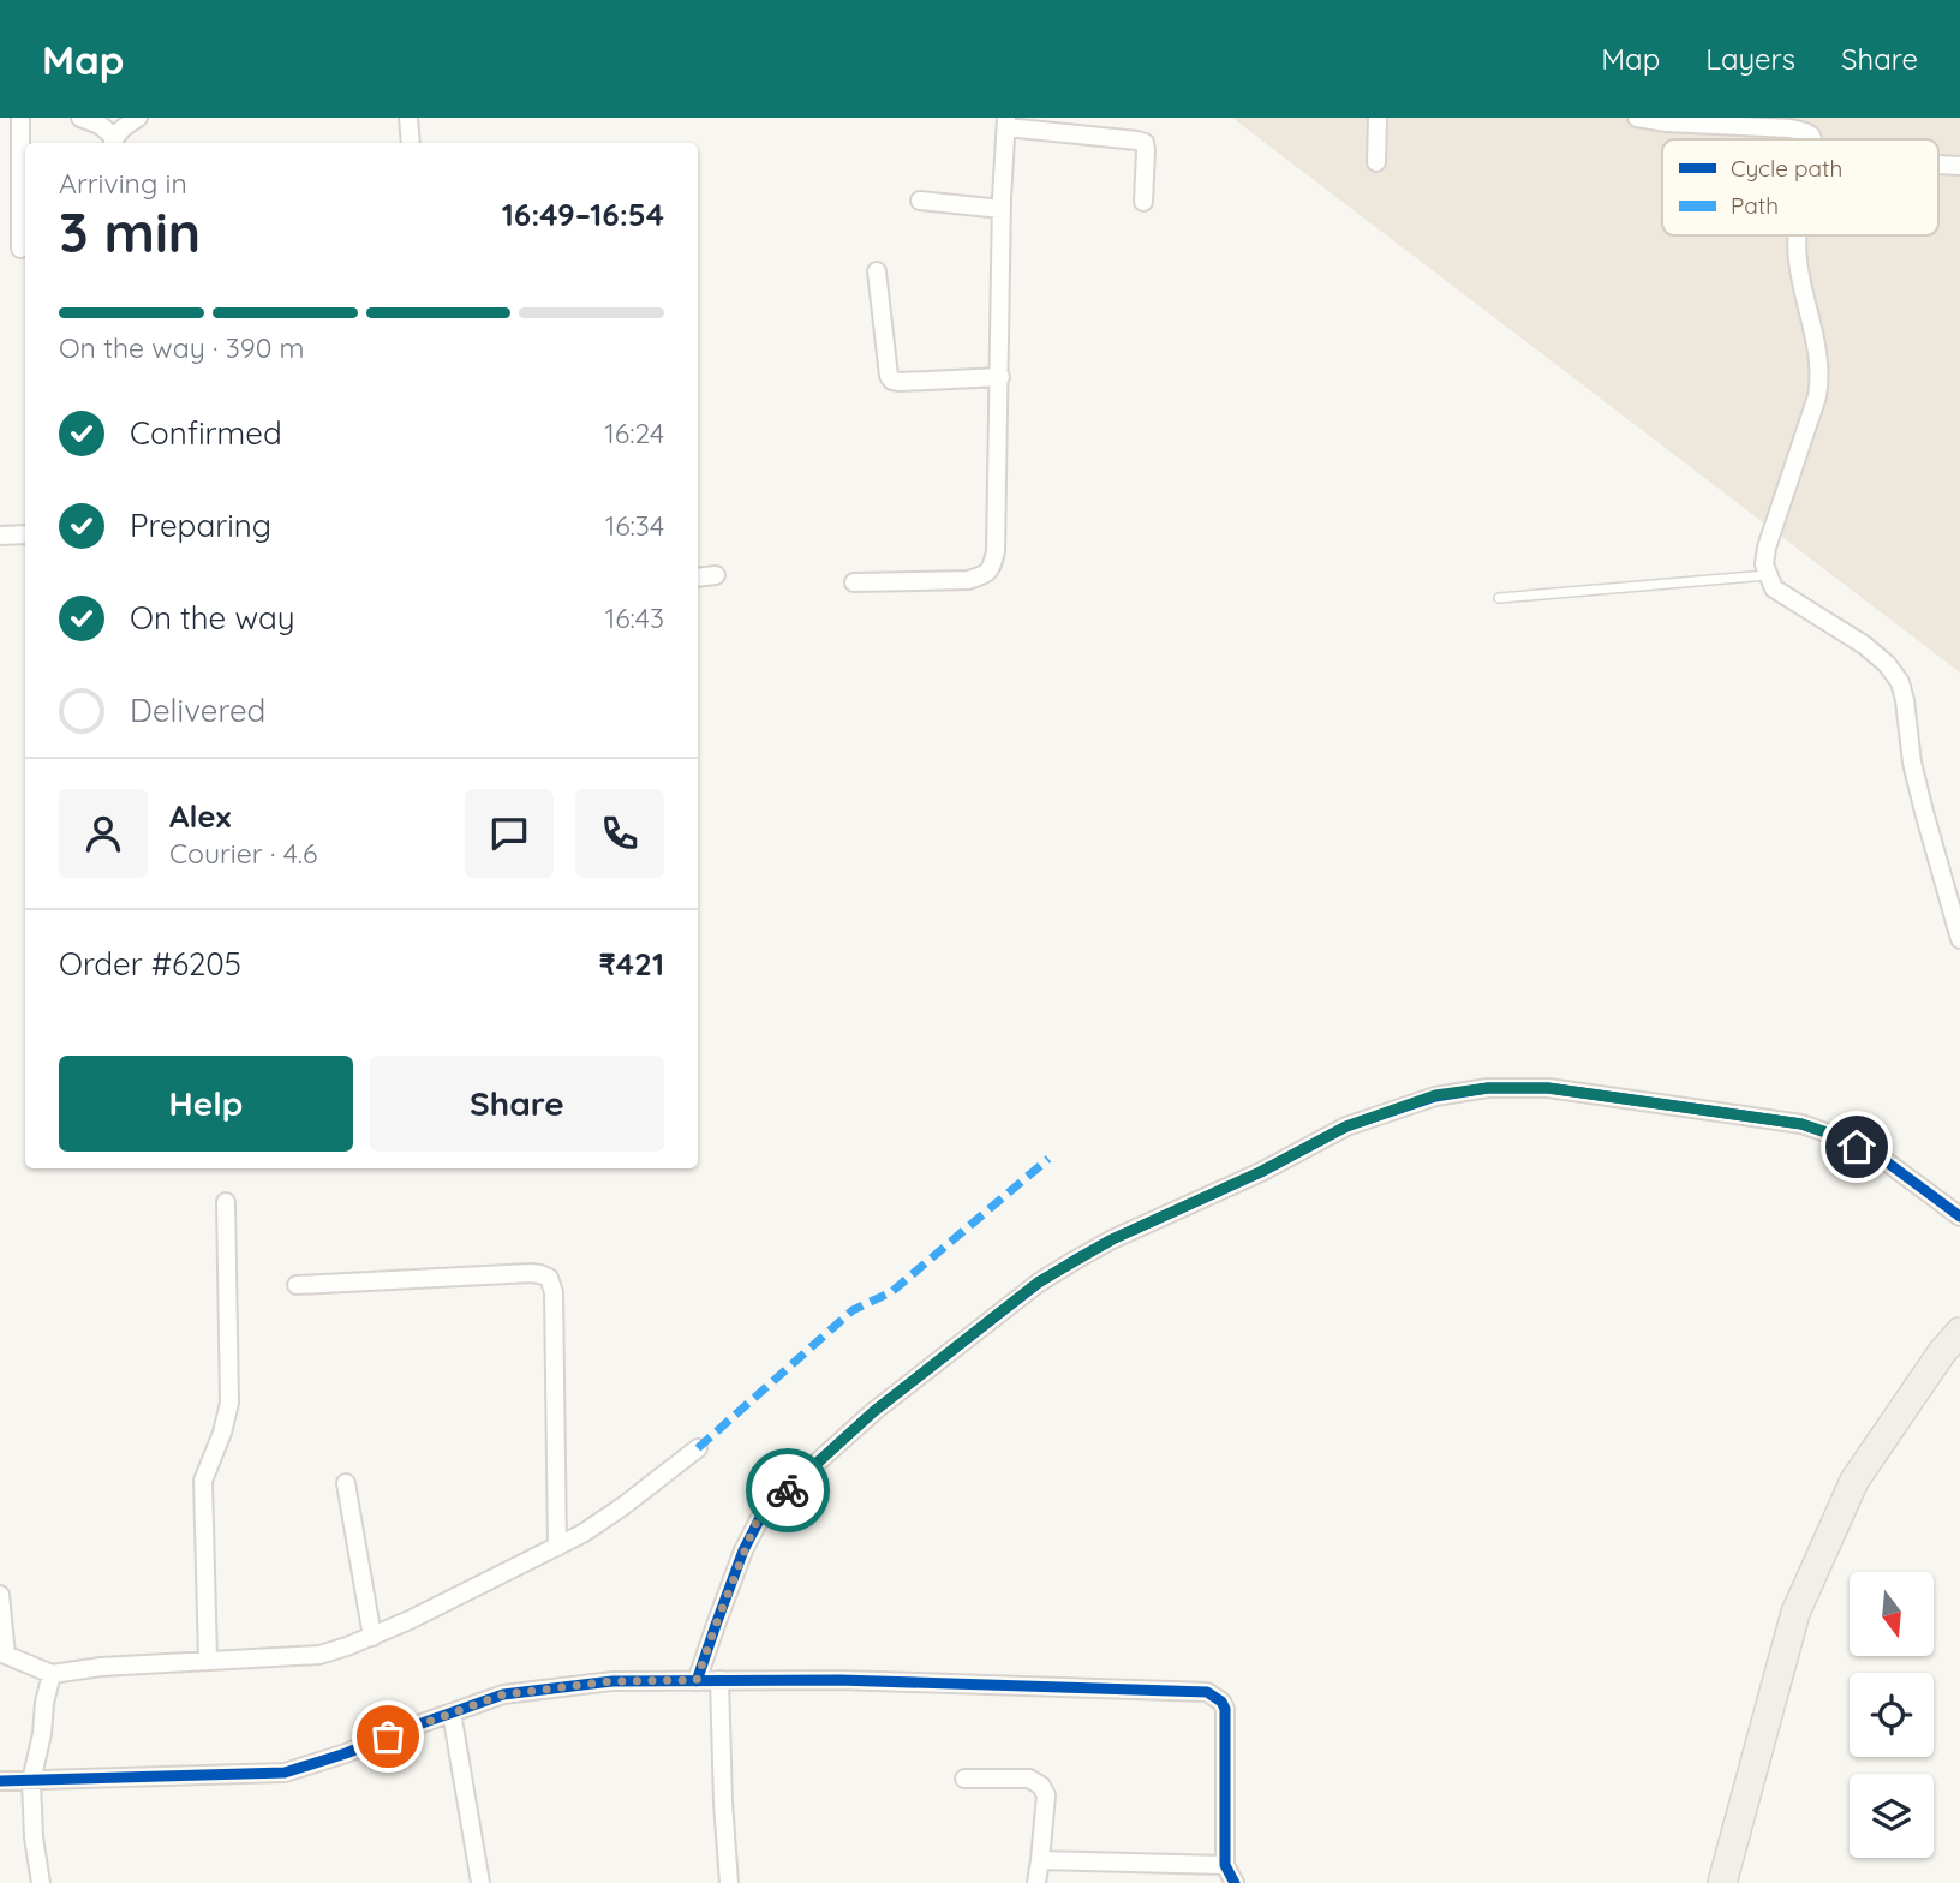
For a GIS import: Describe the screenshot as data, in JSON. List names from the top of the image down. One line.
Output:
{"legend":["Cycle path","Path"],"north":"bottom","page":{"header":"Map","nav":["Map","Layers","Share"],"heading":["3 min","Arriving in","16:49–16:54"],"panel":["Alex","Courier · 4.6","Order #6205","₹421"],"bar":"On the way · 390 m","list":[["Confirmed","16:24"],["Preparing","16:34"],["On the way","16:43"],"Delivered"],"buttons":["Help","Share"]}}
